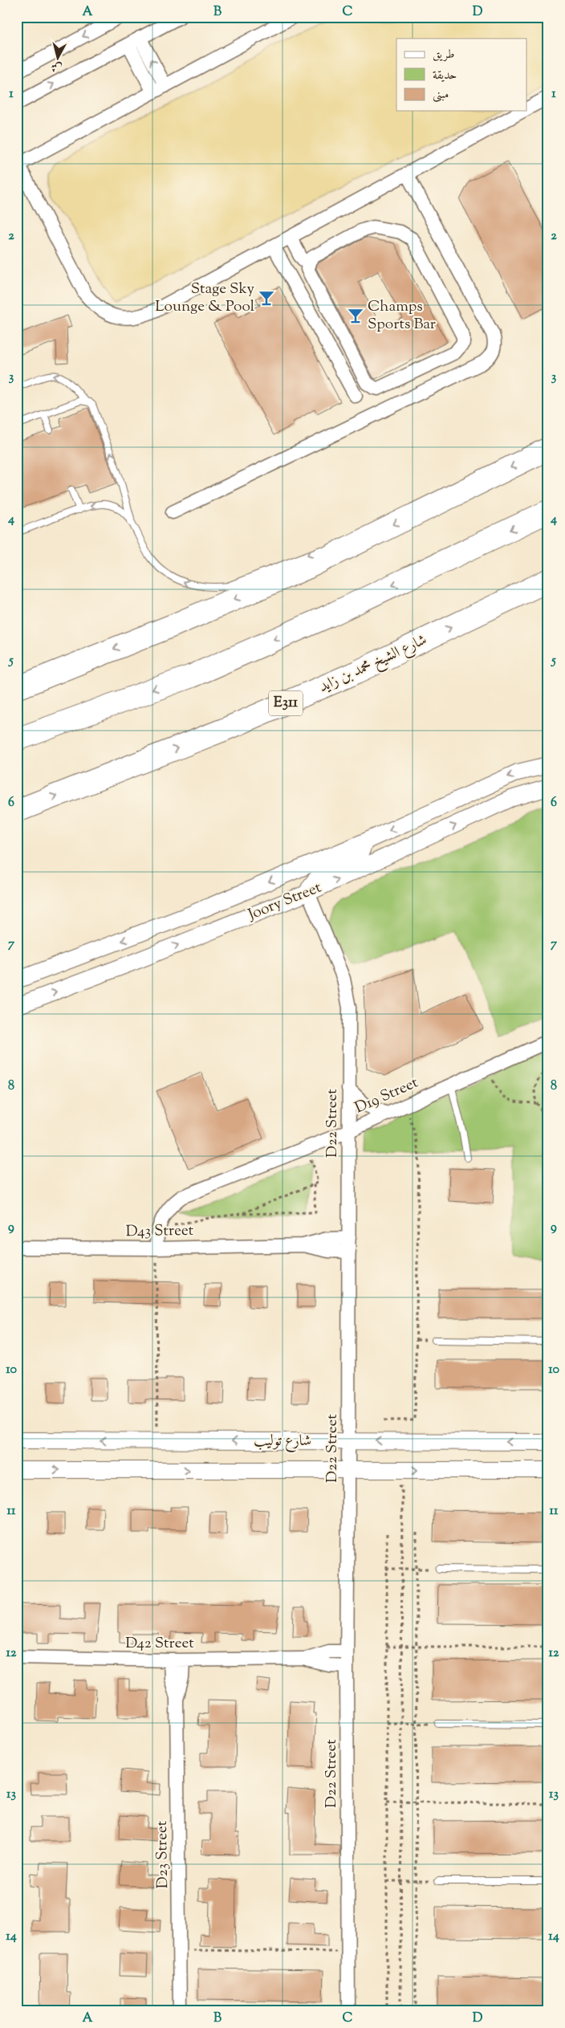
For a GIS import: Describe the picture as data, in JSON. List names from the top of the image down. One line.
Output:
{"streets":{"highway":["شارع الشيخ محمد بن زايد","E311"],"street":["Joory Street","D19 Street","D22 Street","D43 Street","شارع توليب","D42 Street","D23 Street"]},"crossings":[["Joory Street","D22 Street"],["D19 Street","D22 Street"],["D19 Street","D43 Street"],["D22 Street","D43 Street"],["D22 Street","شارع توليب"],["D22 Street","D42 Street"],["D42 Street","D23 Street"]],"places":{"bar":["Stage Sky Lounge & Pool","Champs Sports Bar"]},"legend":["طريق","حديقة","مبنى"],"north":"bottom","grid":{"columns":["A","B","C","D"],"rows":["1","2","3","4","5","6","7","8","9","10","11","12","13","14"]}}
